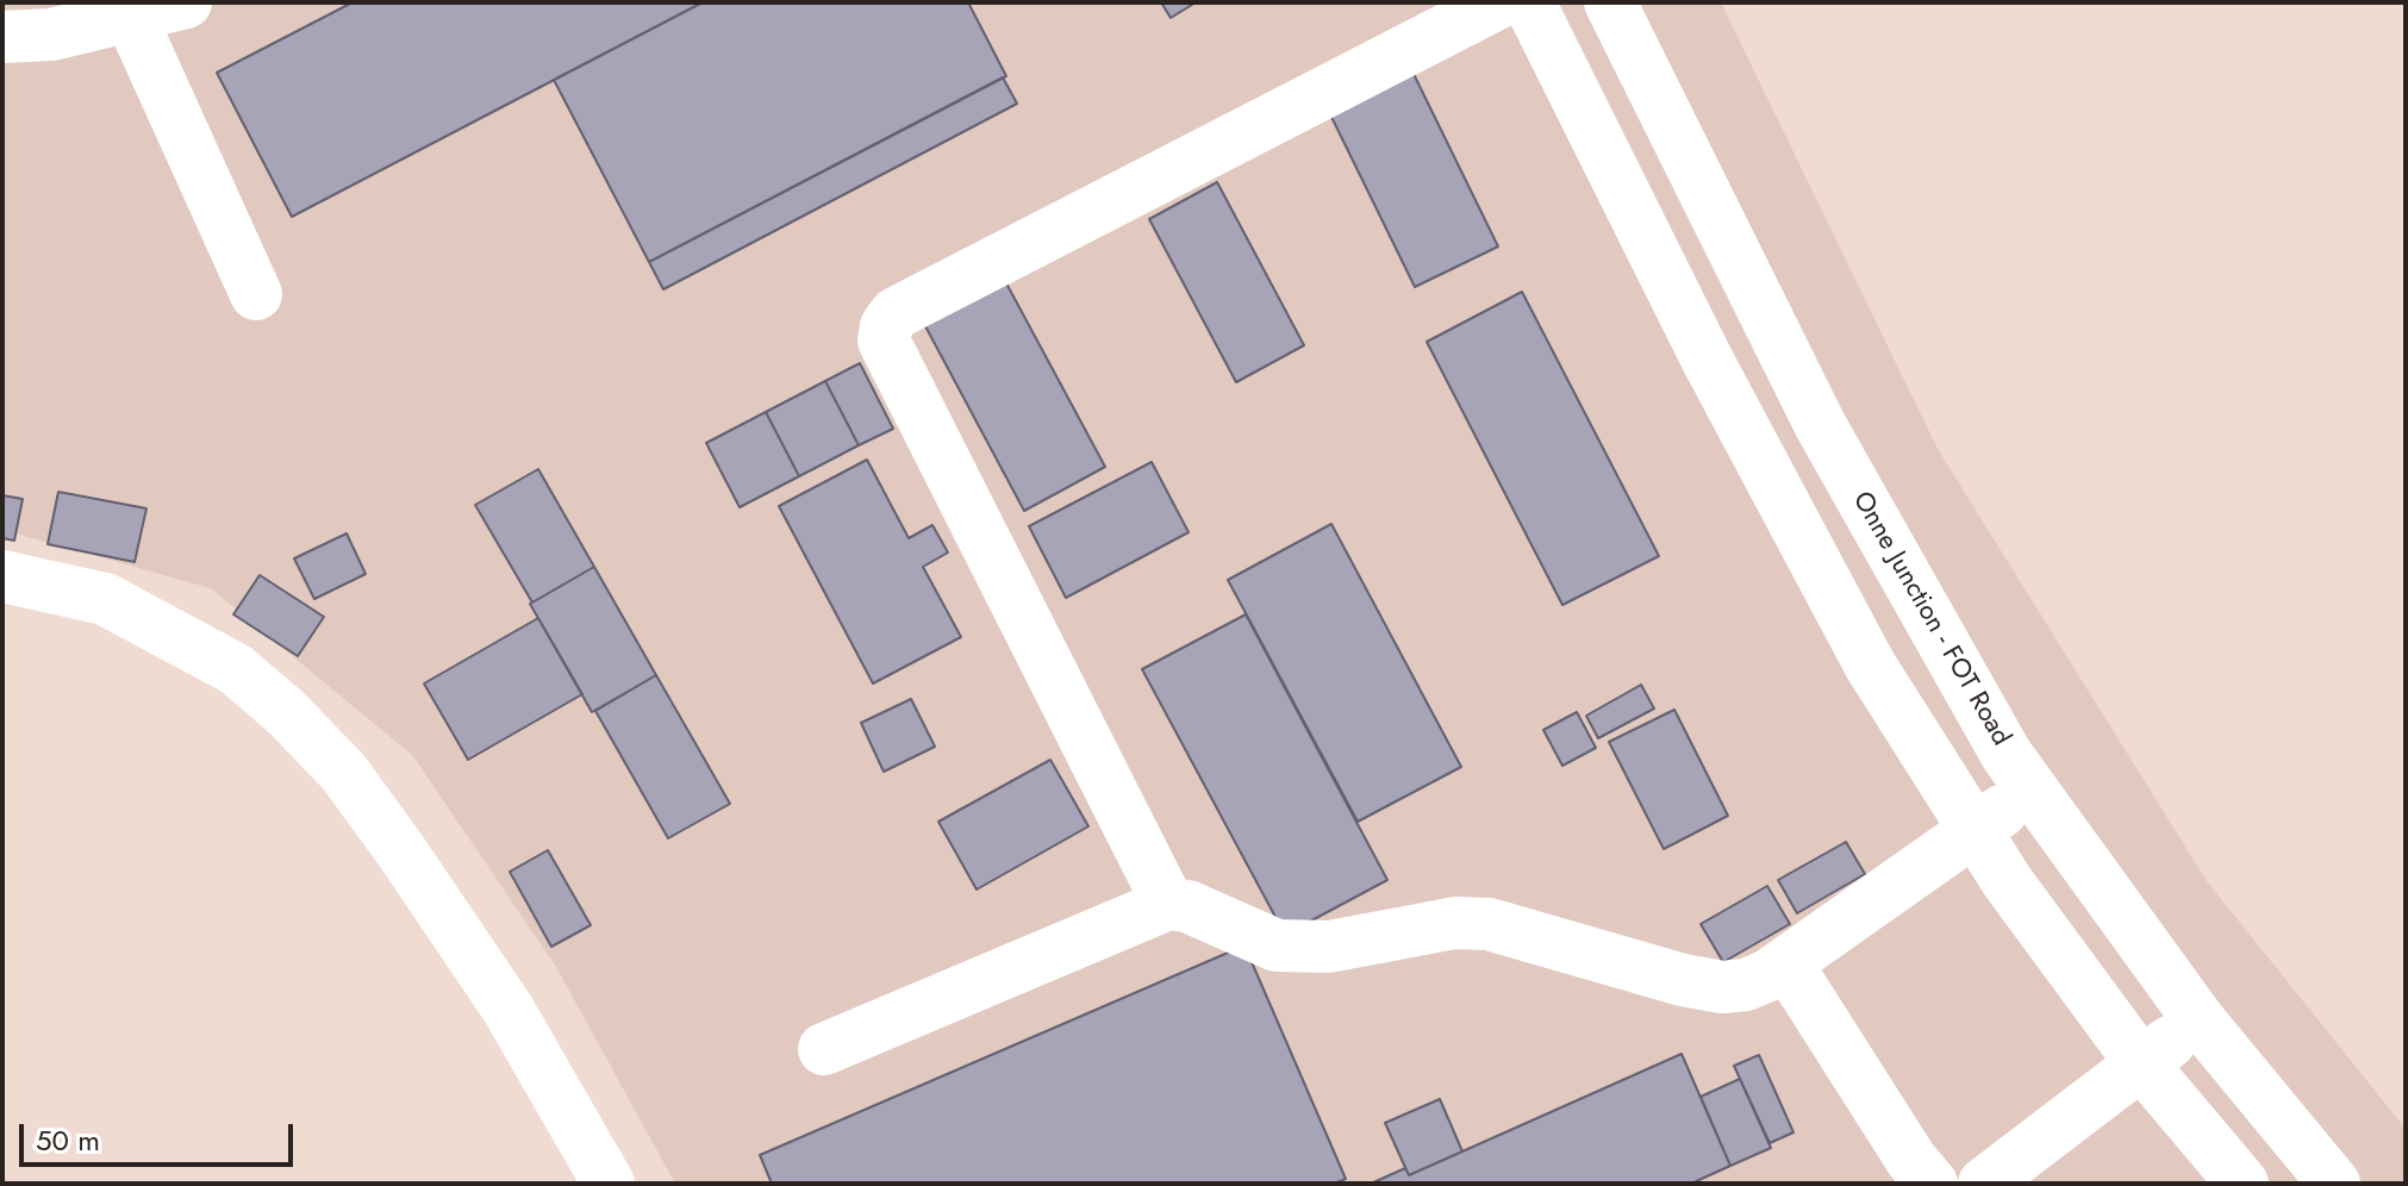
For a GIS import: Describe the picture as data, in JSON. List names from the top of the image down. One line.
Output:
{"streets":{"street":["Onne Junction - FOT Road"]},"scale_bar":"50 m"}
